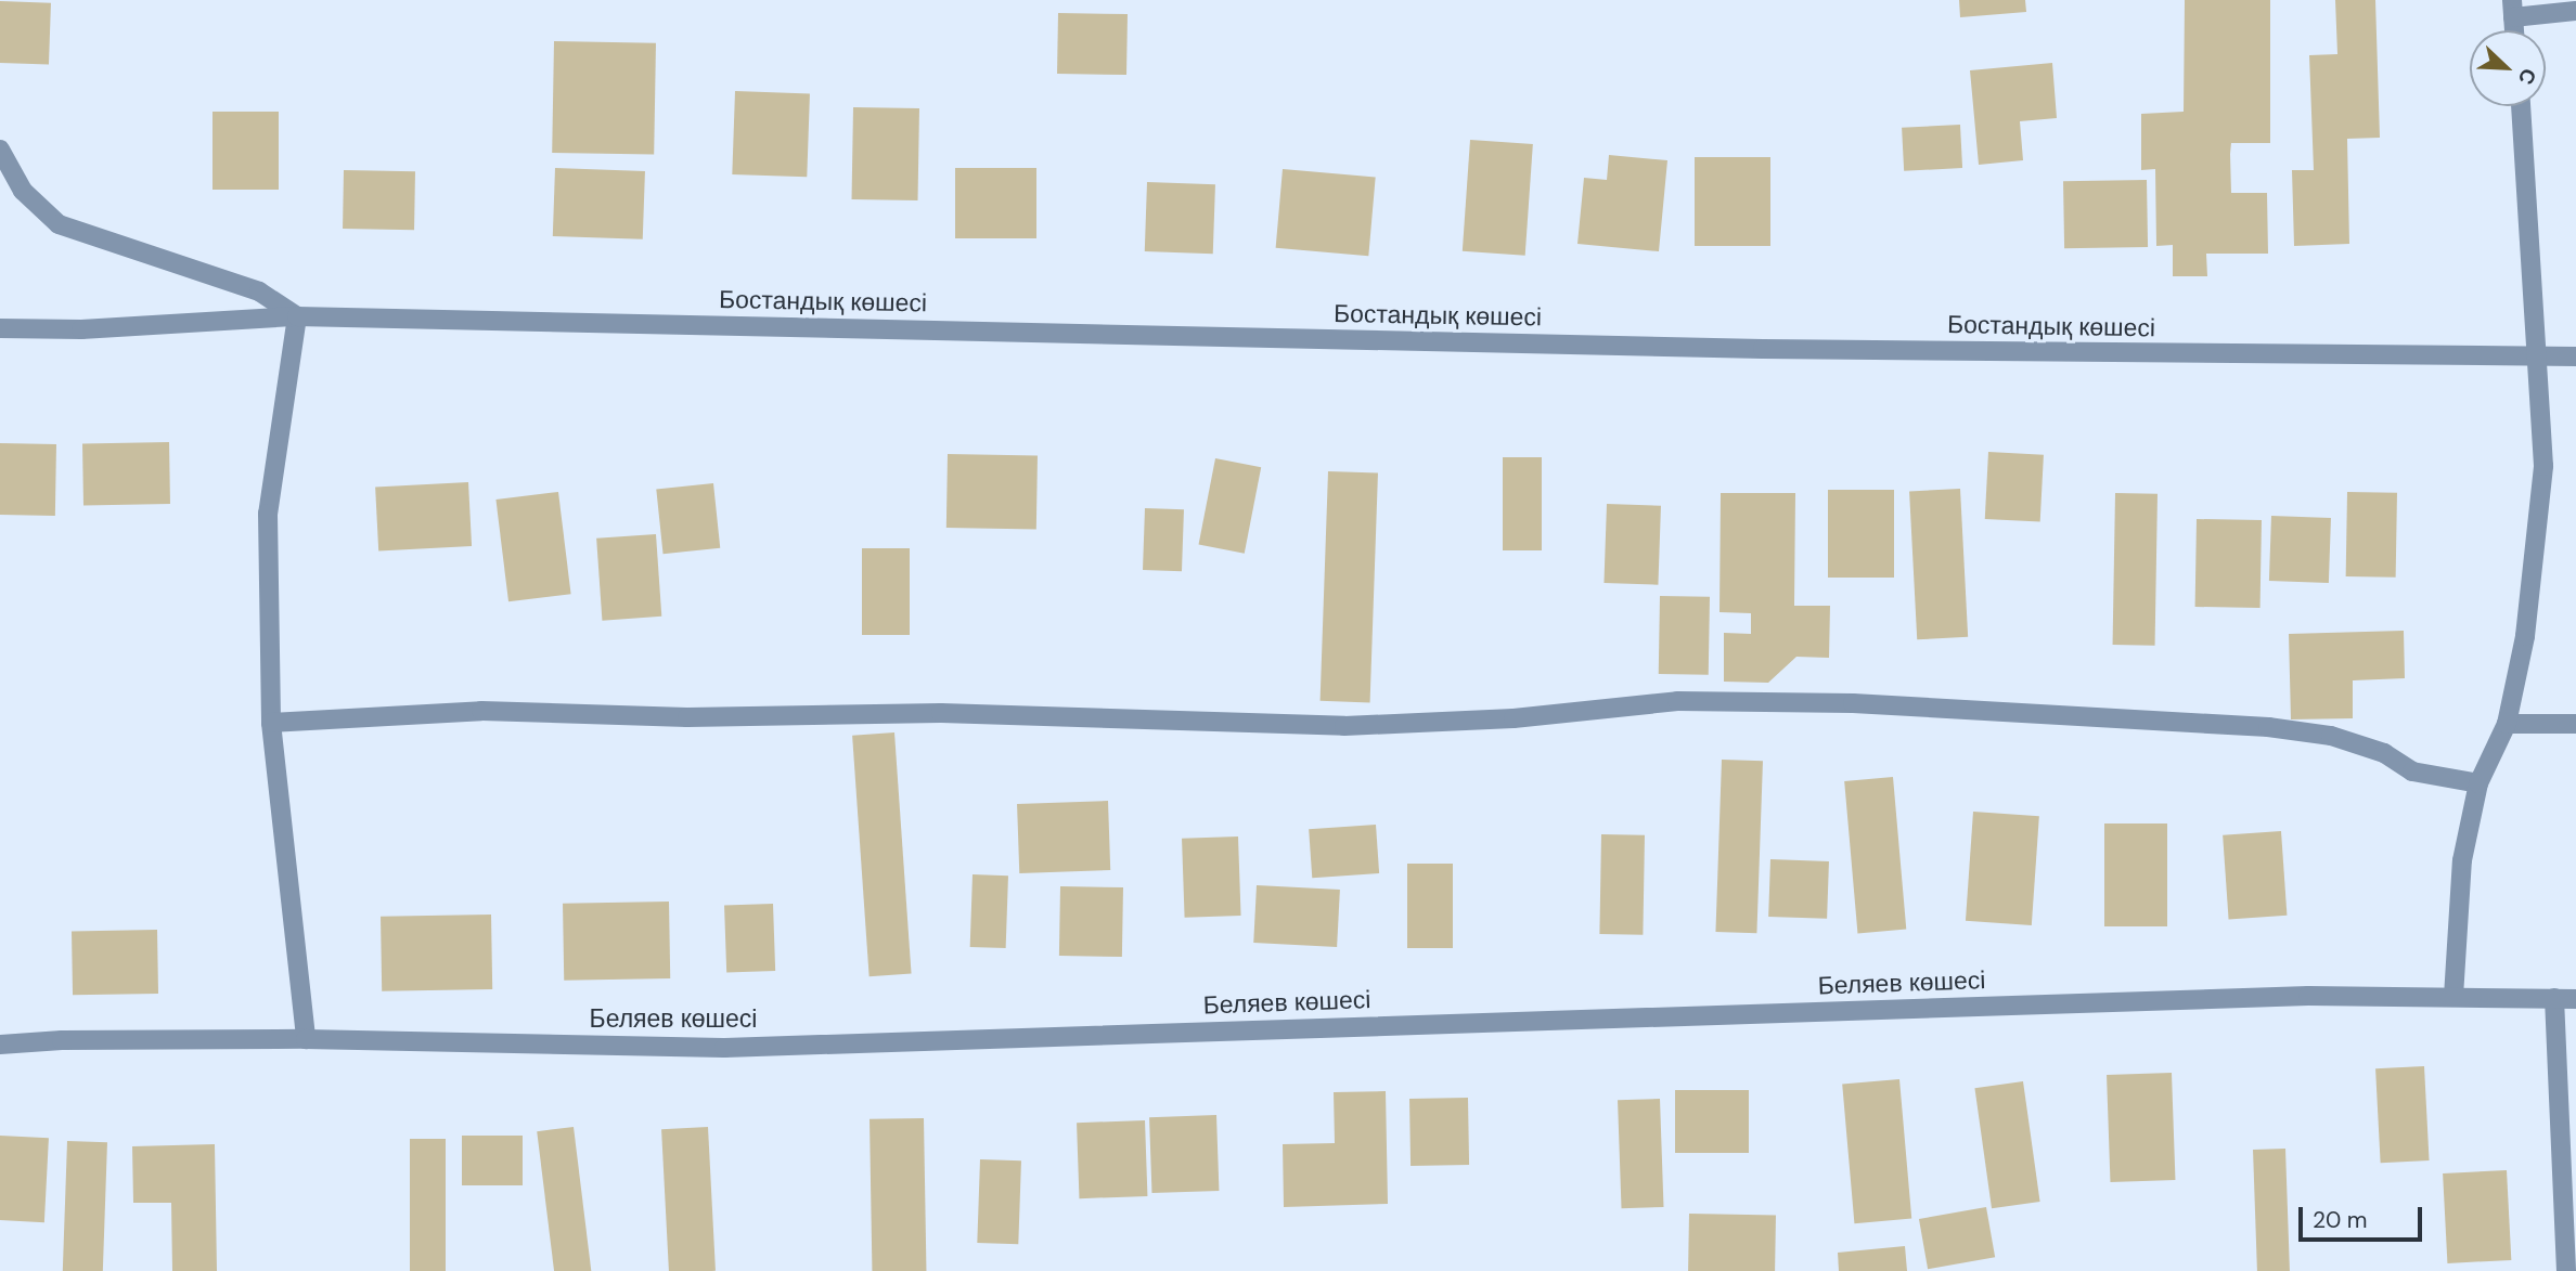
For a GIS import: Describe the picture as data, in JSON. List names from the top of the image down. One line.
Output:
{"streets":{"street":["Бостандық көшесі","Беляев көшесі"]},"scale_bar":"20 m","north":"bottom right"}
